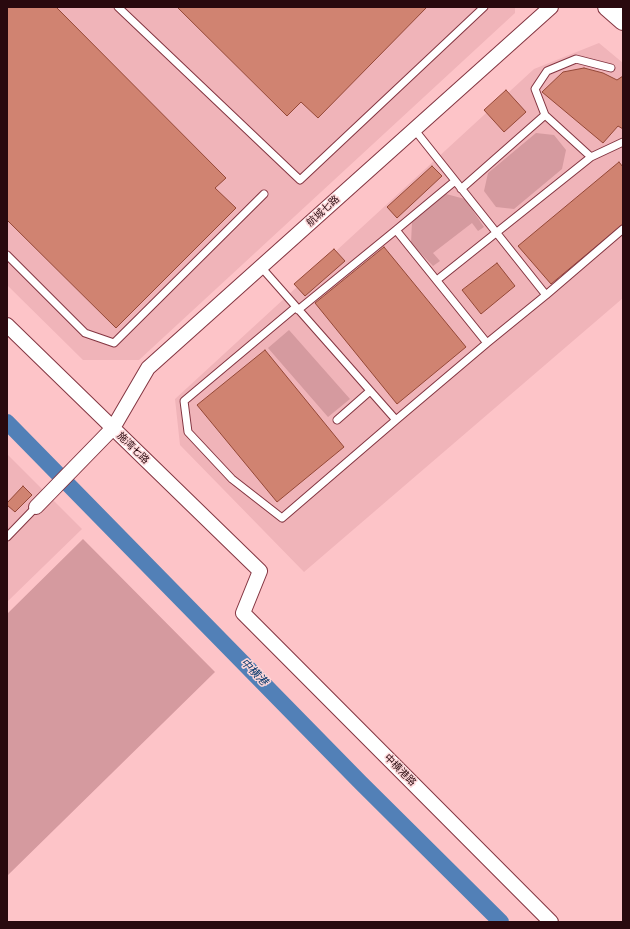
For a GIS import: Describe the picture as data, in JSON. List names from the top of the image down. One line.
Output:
{"streets":{"street":["航城七路","施湾七路","中横港路"]},"crossings":[["航城七路","施湾七路"],["施湾七路","中横港路"]],"water":["中横港"]}
